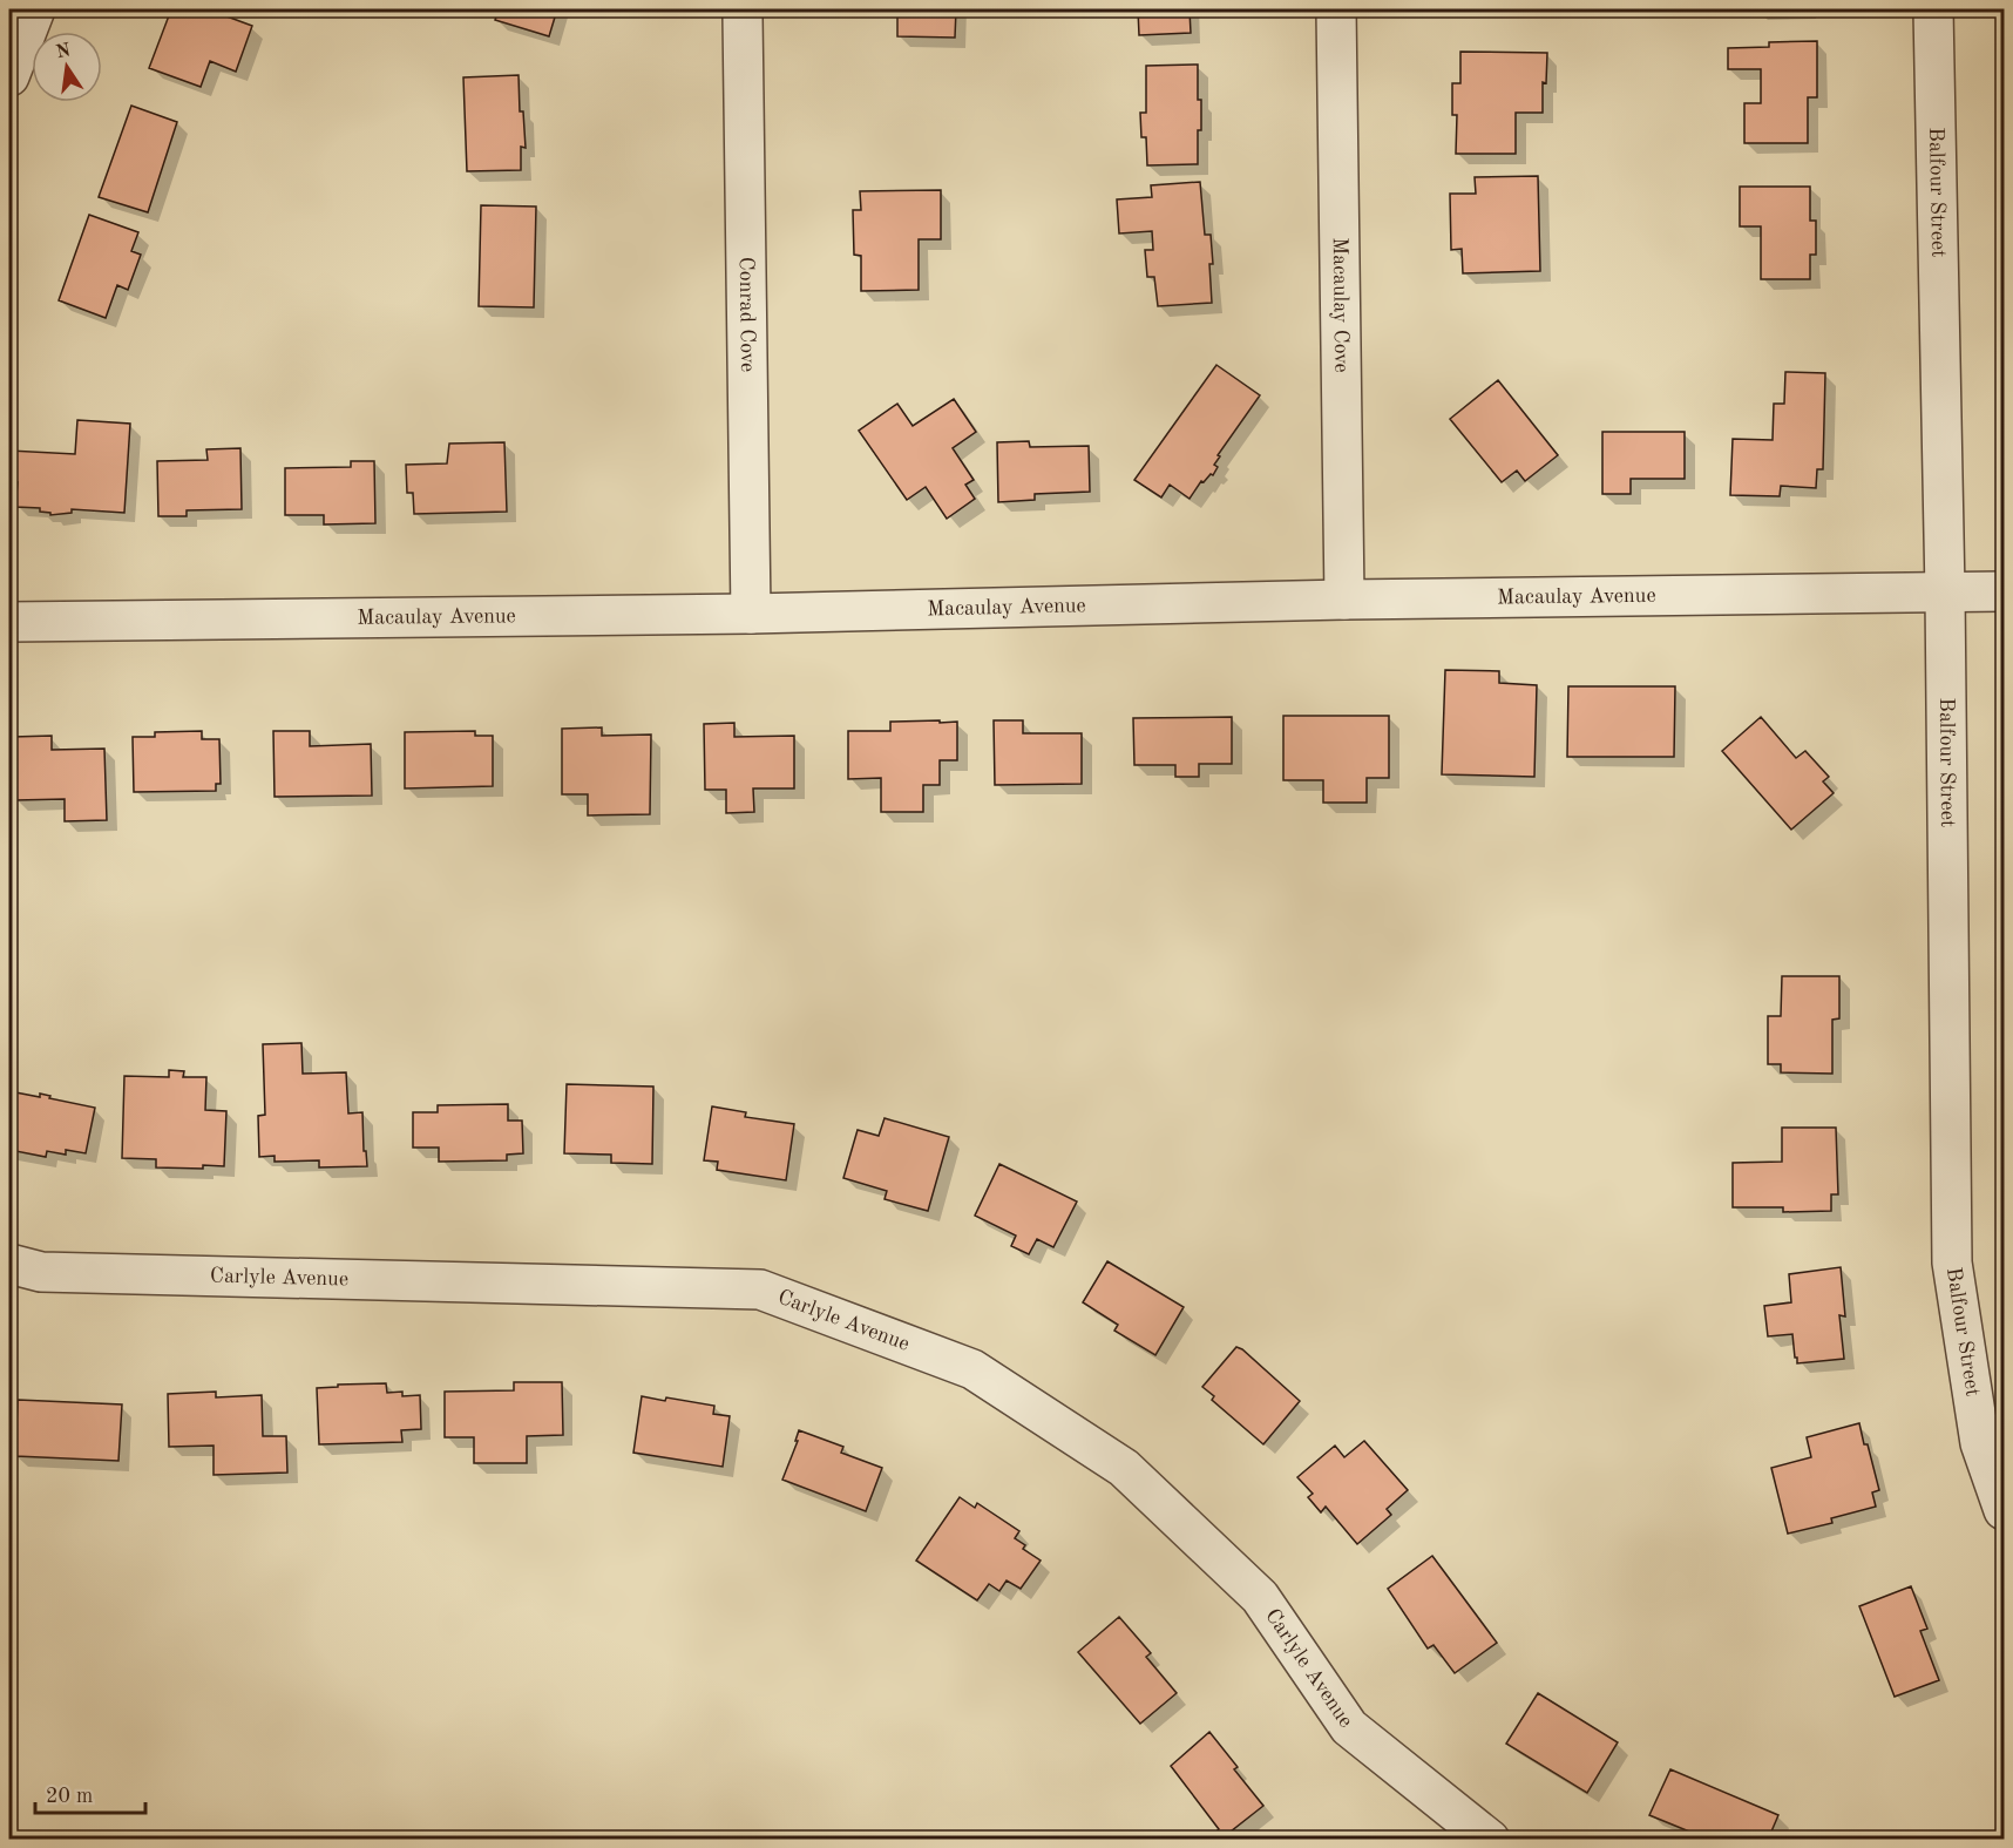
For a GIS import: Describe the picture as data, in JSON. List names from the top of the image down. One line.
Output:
{"streets":{"street":["Balfour Street","Macaulay Cove","Conrad Cove","Macaulay Avenue","Carlyle Avenue"]},"crossings":[["Balfour Street","Macaulay Avenue"],["Macaulay Cove","Macaulay Avenue"],["Conrad Cove","Macaulay Avenue"]],"scale_bar":"20 m","north":"top"}
